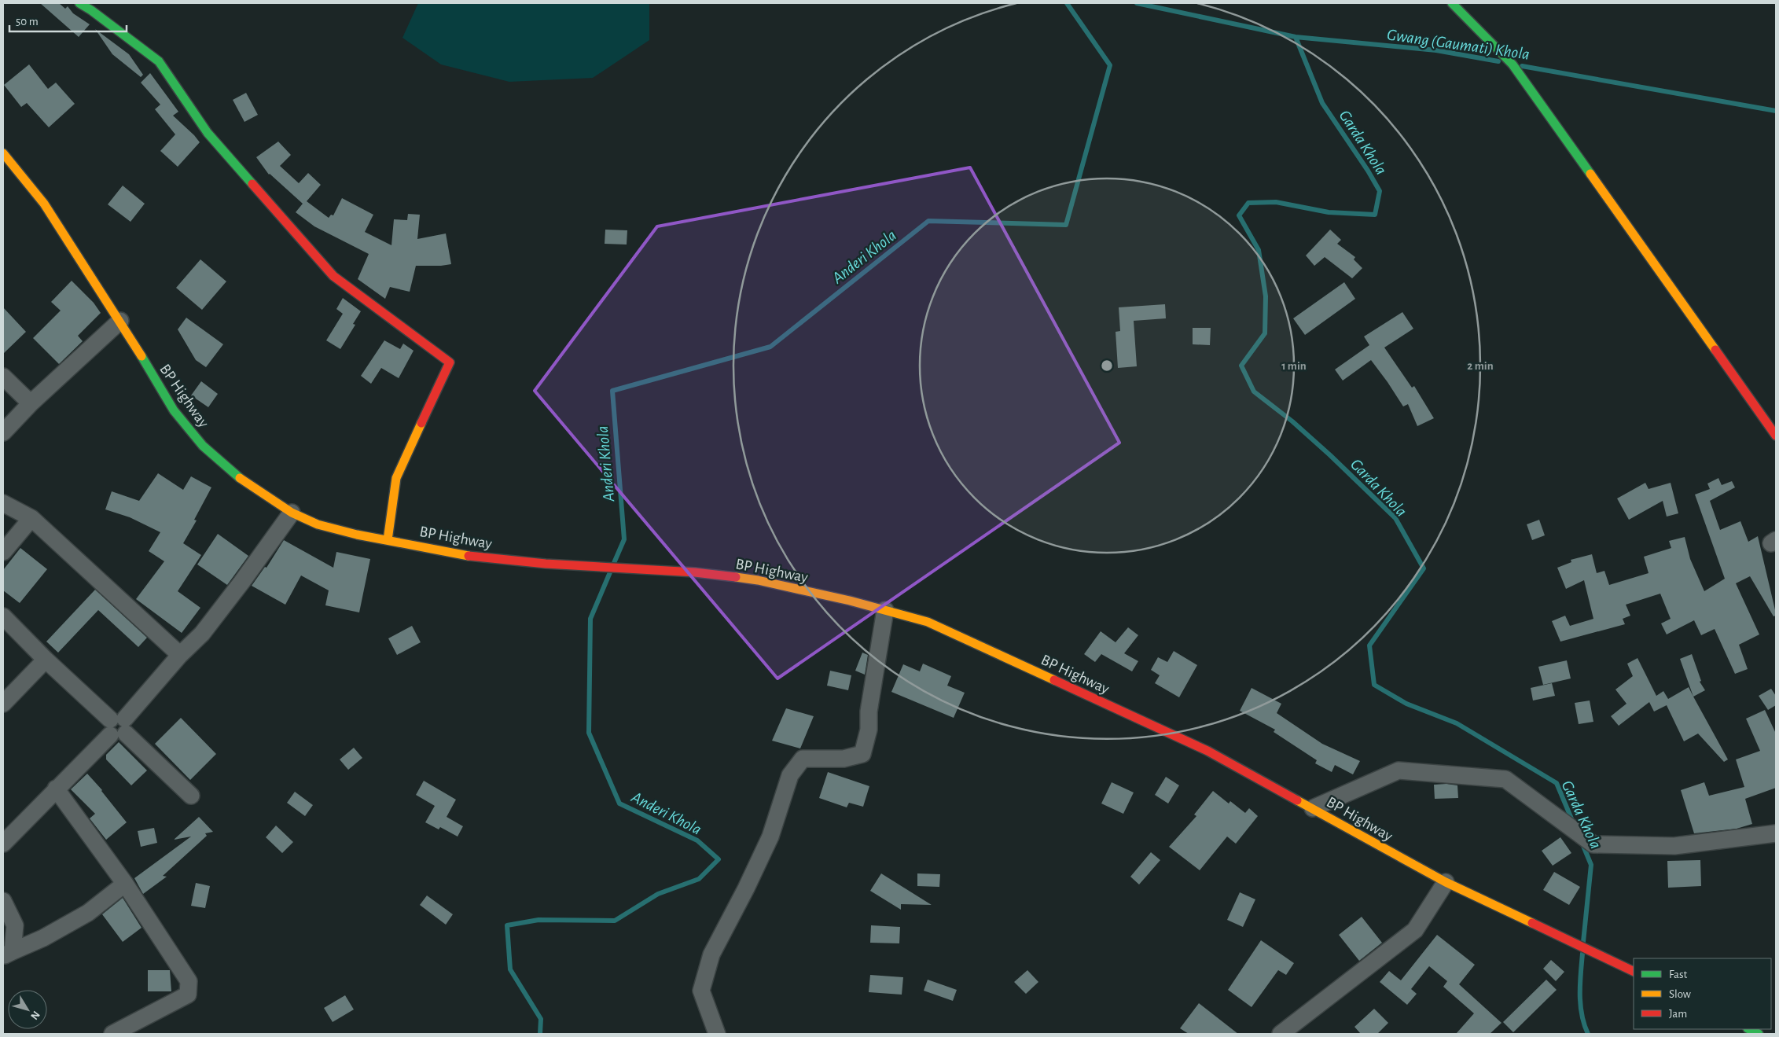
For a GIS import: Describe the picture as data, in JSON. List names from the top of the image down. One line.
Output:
{"streets":{"main road":["BP Highway"]},"water":["Gwang (Gaumati) Khola","Garda Khola","Anderi Khola"],"legend":["Fast","Slow","Jam"],"scale_bar":"50 m","north":"bottom right","rings":["1 min","2 min"]}
